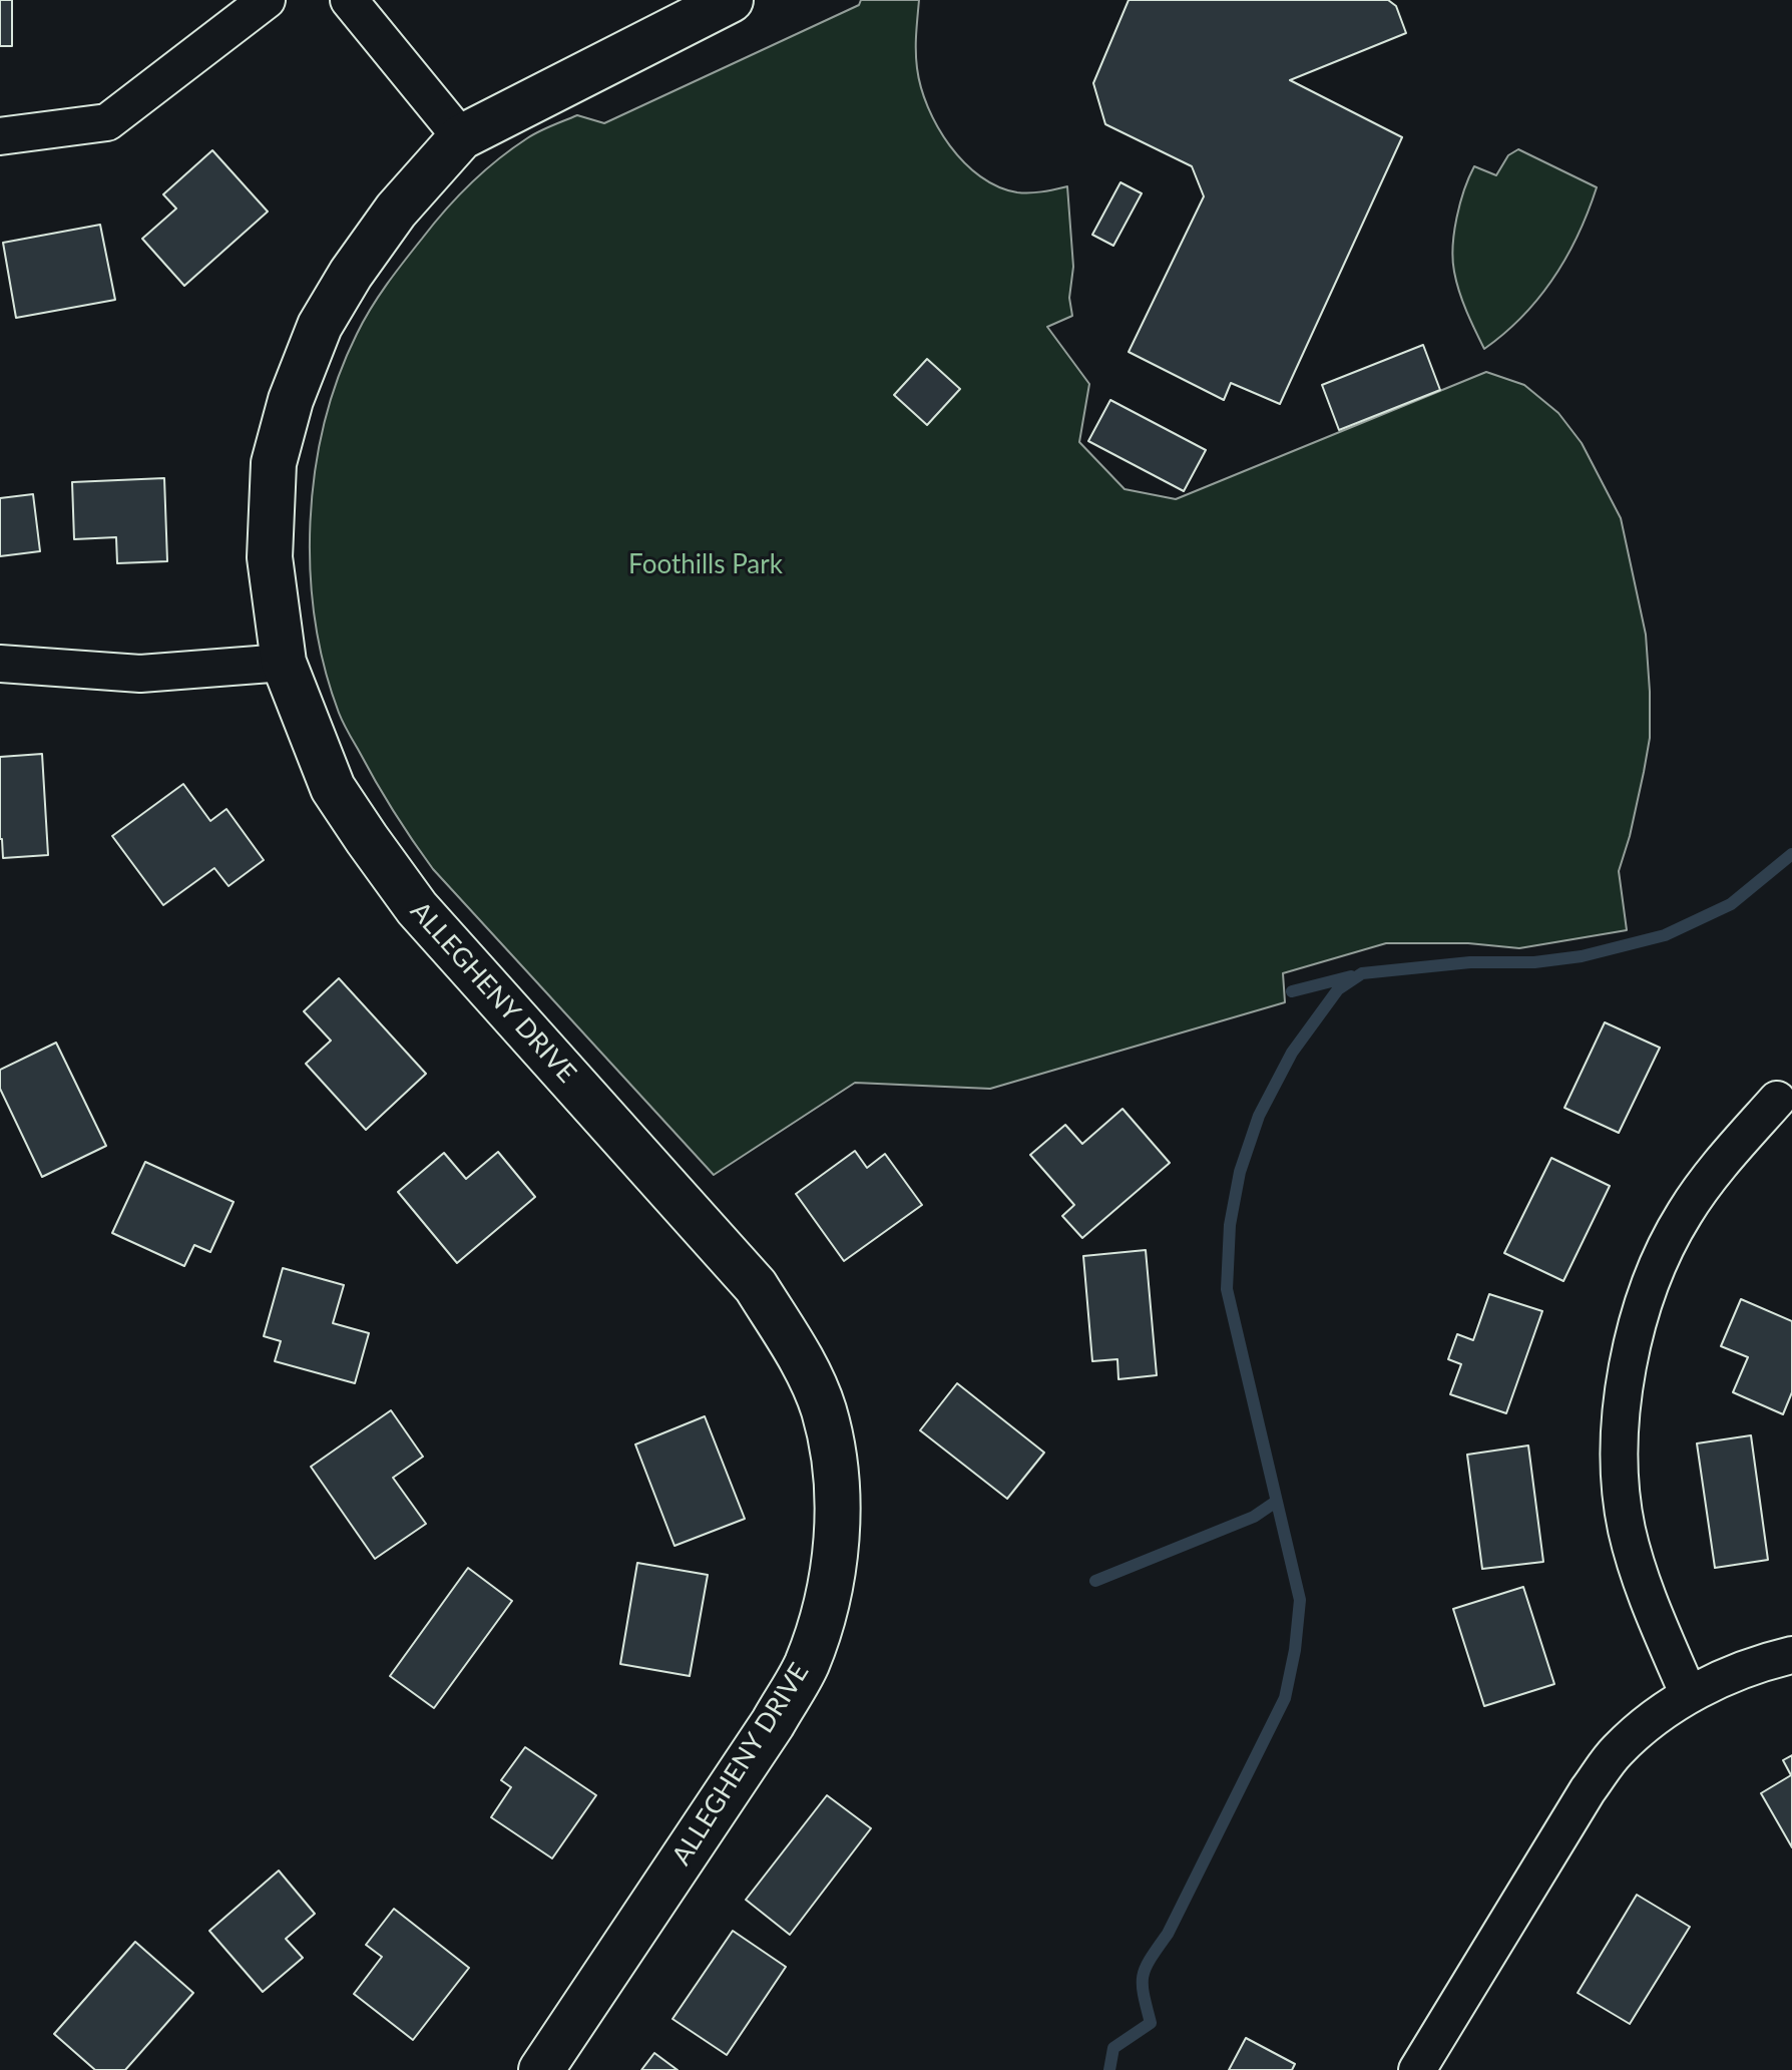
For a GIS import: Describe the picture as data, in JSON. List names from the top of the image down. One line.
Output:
{"streets":{"street":["ALLEGHENY DRIVE"]},"parks":["Foothills Park"]}
